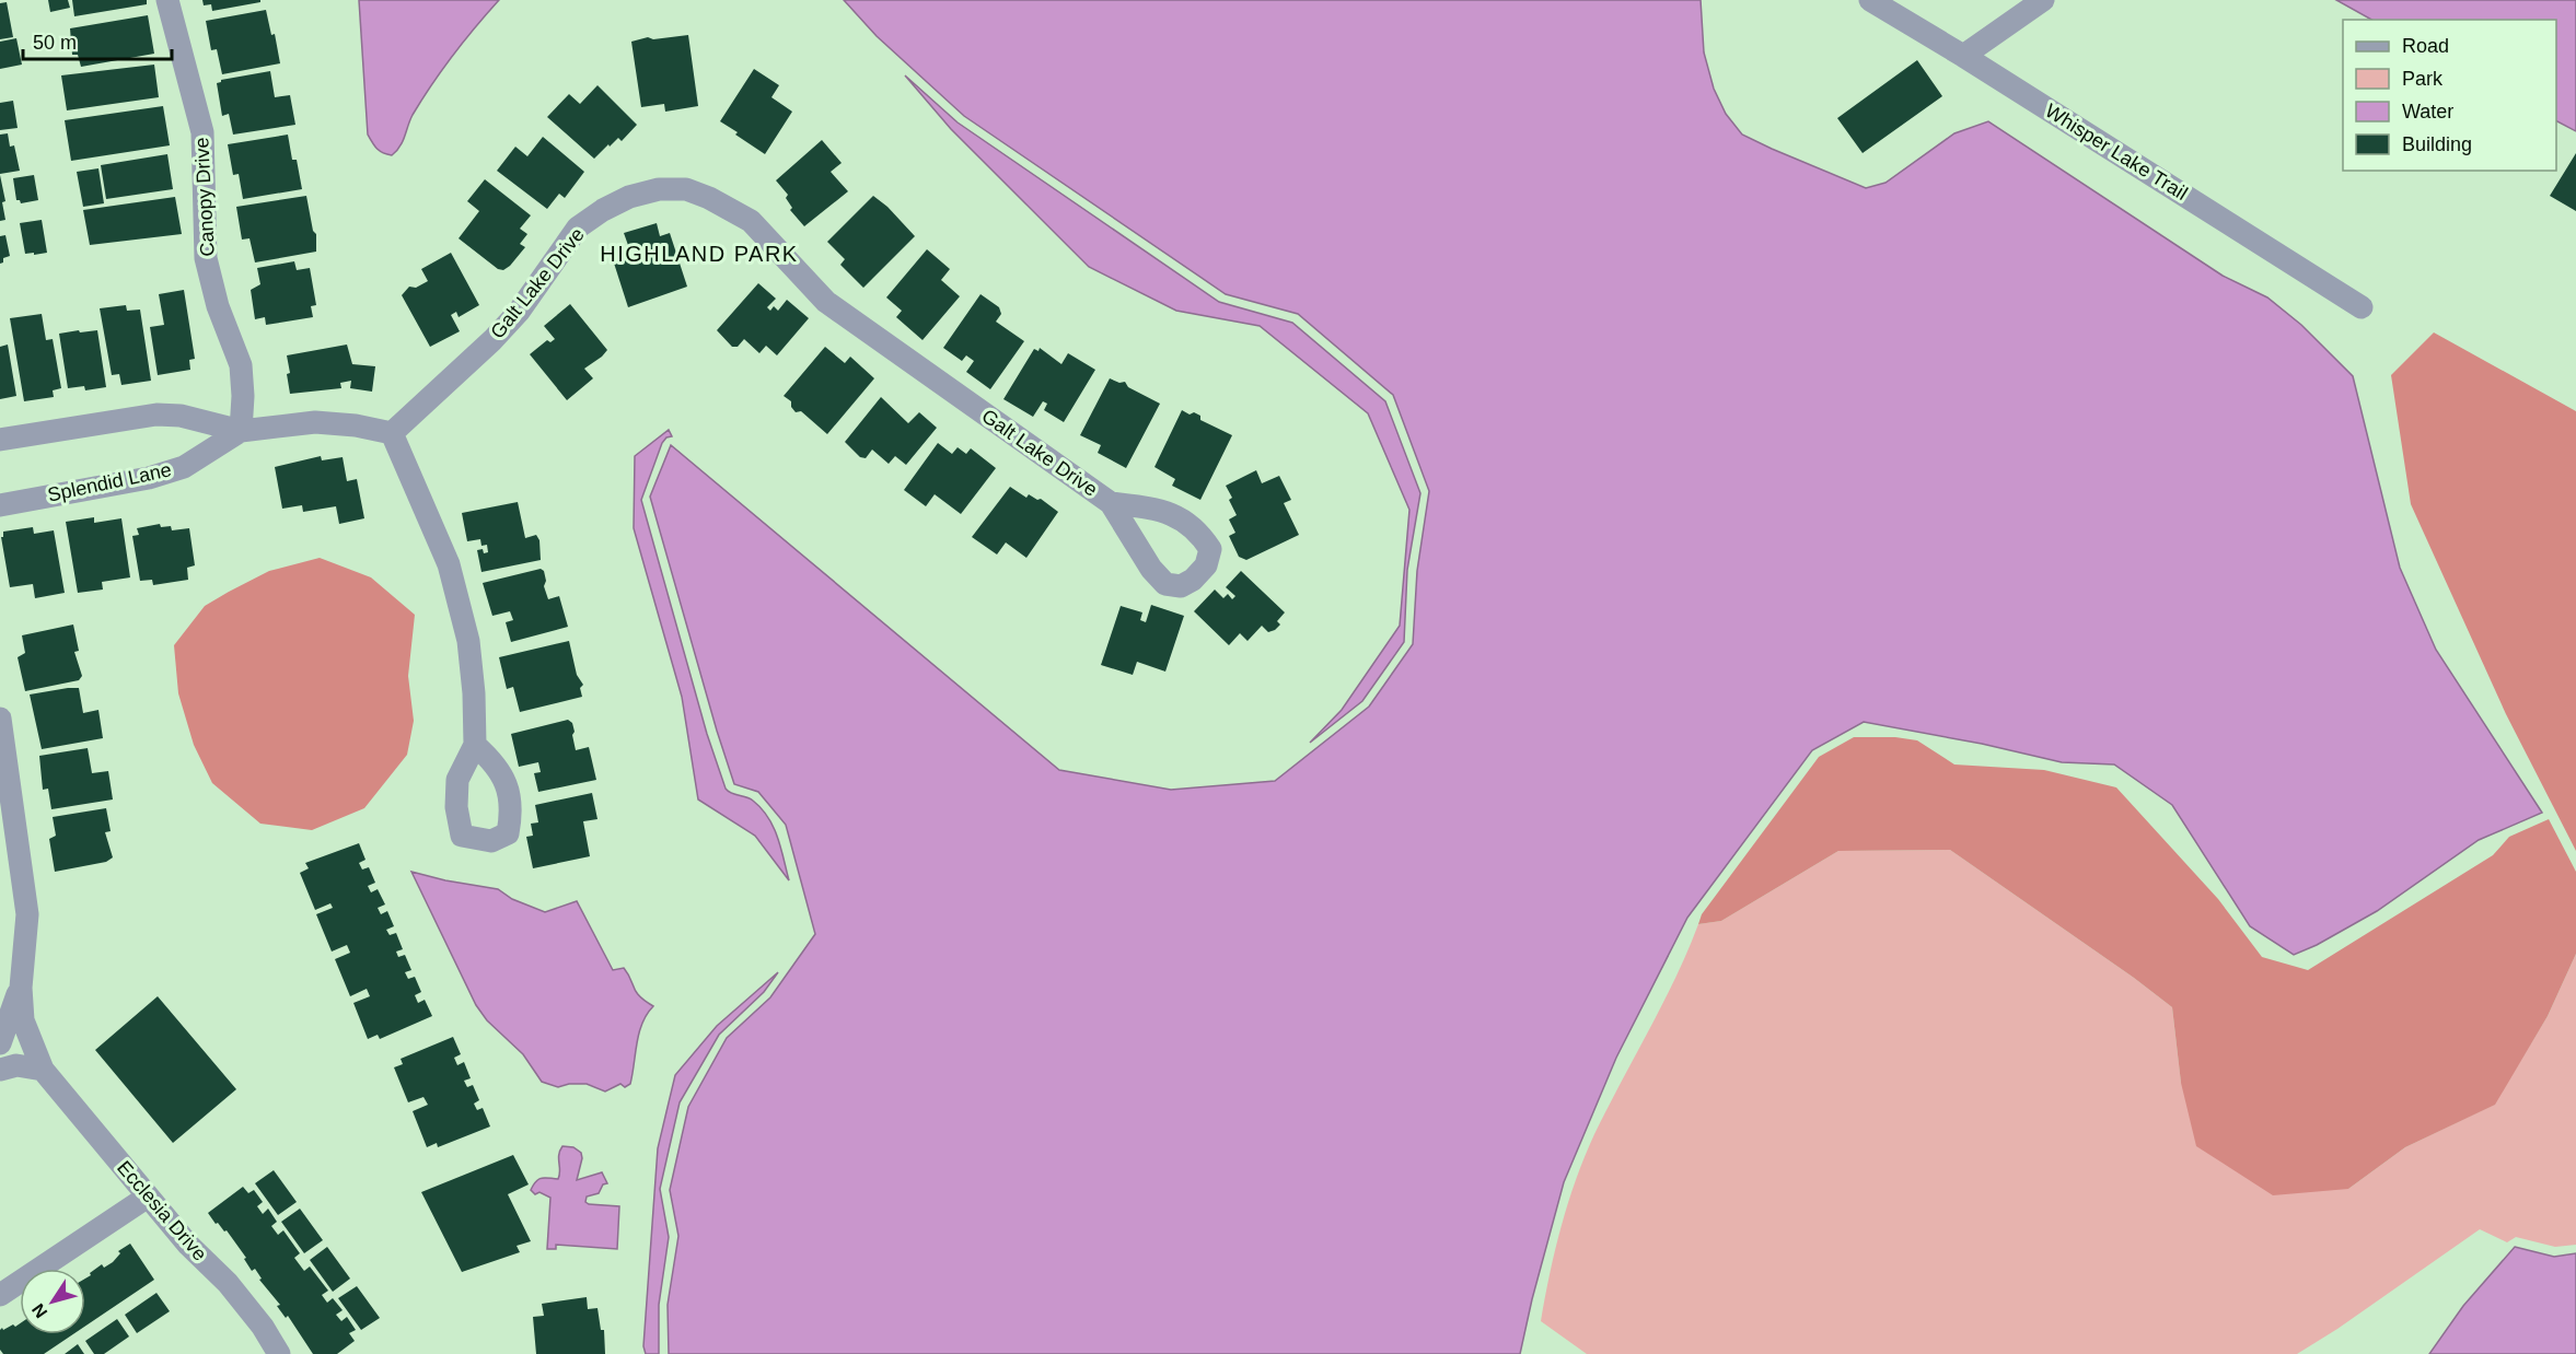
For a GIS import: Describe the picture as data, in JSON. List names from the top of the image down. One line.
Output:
{"streets":{"street":["Whisper Lake Trail","Canopy Drive","Galt Lake Drive","Splendid Lane","Ecclesia Drive"]},"crossings":[["Canopy Drive","Splendid Lane"]],"districts":["HIGHLAND PARK"],"legend":["Road","Park","Water","Building"],"scale_bar":"50 m","north":"bottom left"}
